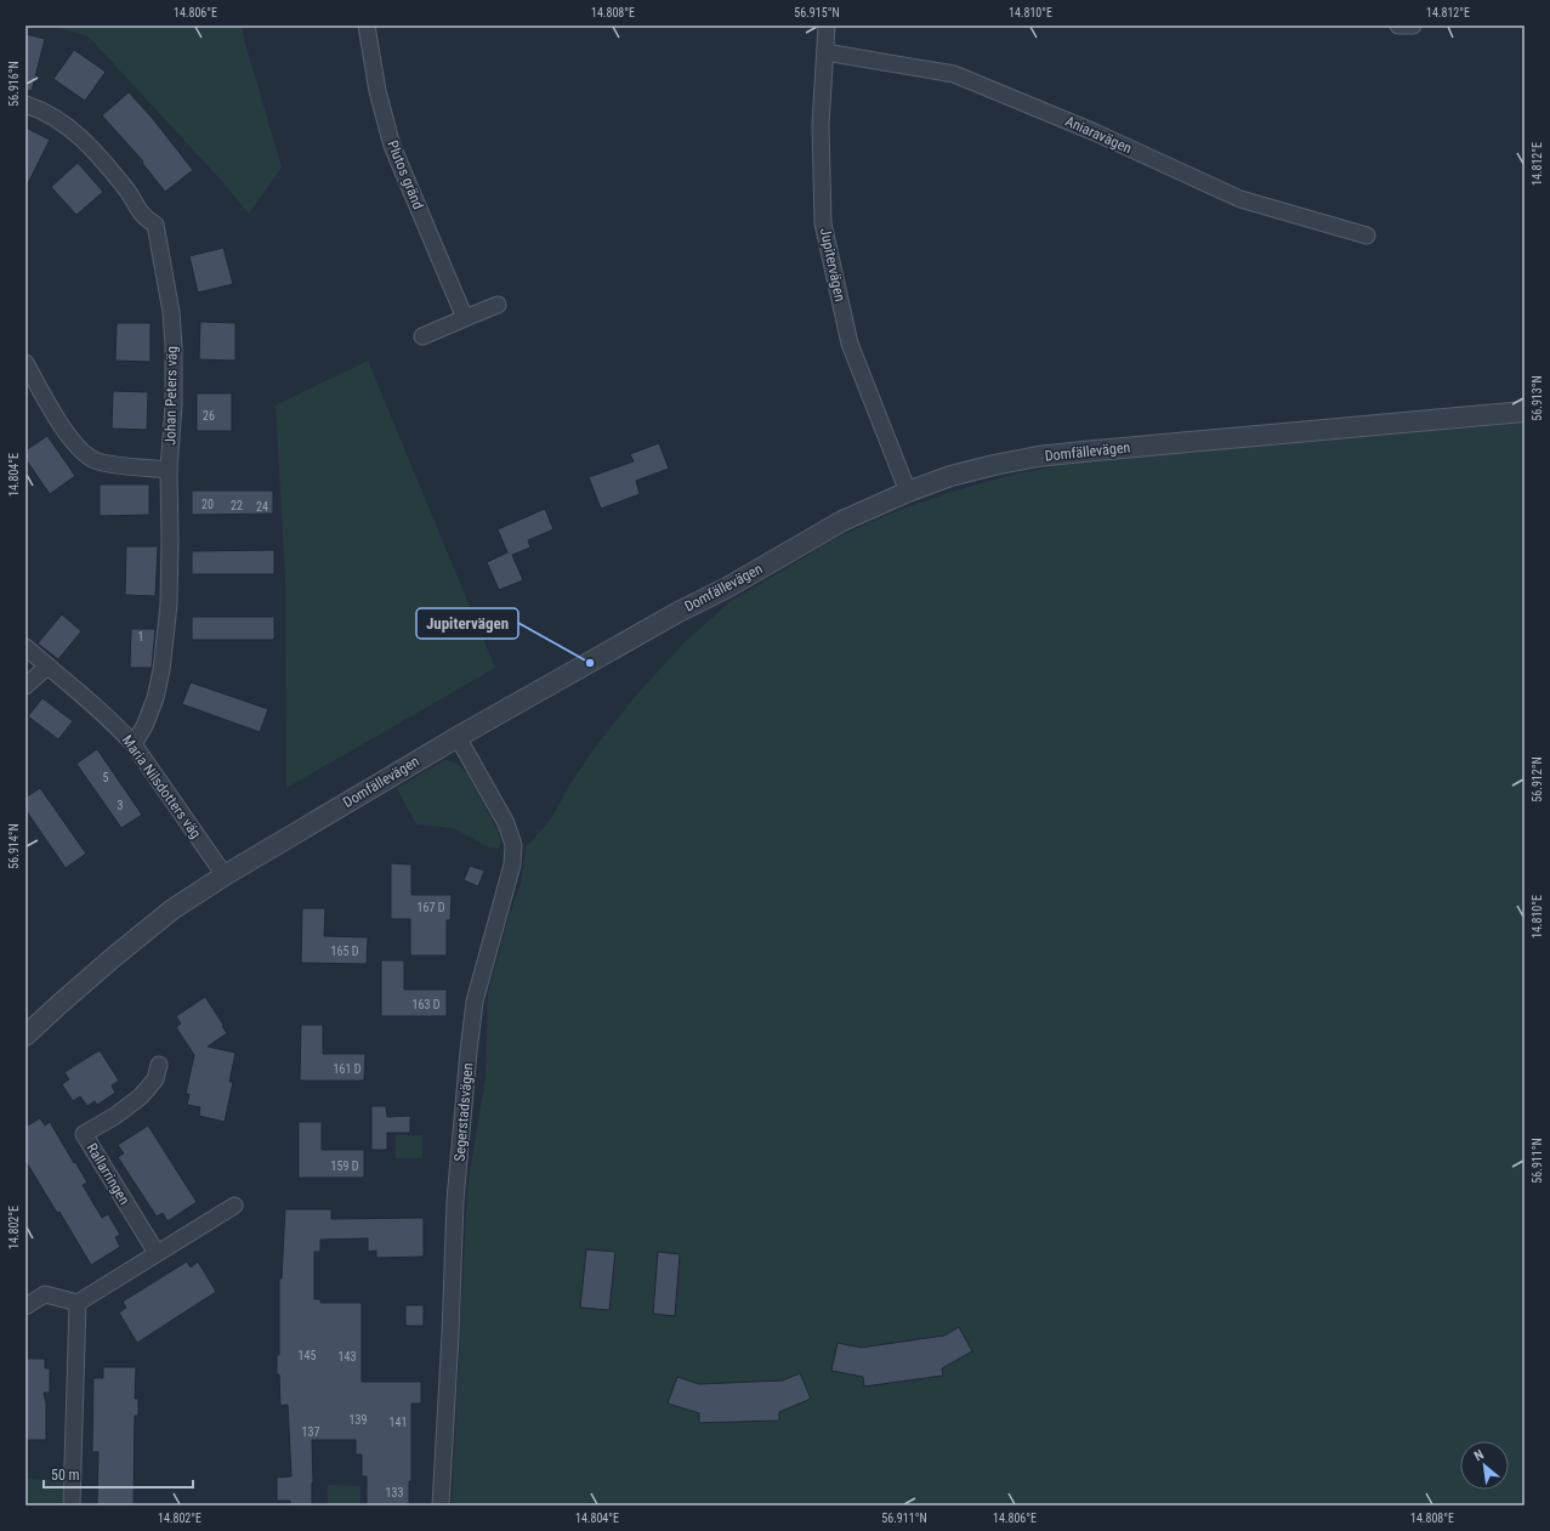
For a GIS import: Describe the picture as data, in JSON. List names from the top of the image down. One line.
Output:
{"streets":{"street":["Aniaravägen","Plutos gränd","Jupitervägen","Johan Peters väg","Domfällevägen","Maria Nilsdotters väg","Segerstadsvägen","Rallarringen"]},"crossings":[["Aniaravägen","Jupitervägen"],["Jupitervägen","Domfällevägen"],["Johan Peters väg","Maria Nilsdotters väg"],["Domfällevägen","Maria Nilsdotters väg"],["Domfällevägen","Segerstadsvägen"]],"places":["Jupitervägen"],"house_numbers":["26","20","22","24","1","5","3","167 D","165 D","163 D","161 D","159 D","145","143","139","141","137","133"],"scale_bar":"50 m","north":"top left","coordinates":["14.806°E","14.808°E","56.915°N","14.810°E","14.812°E","56.916°N","56.913°N","14.804°E","56.912°N","56.914°N","56.911°N","14.802°E"]}
